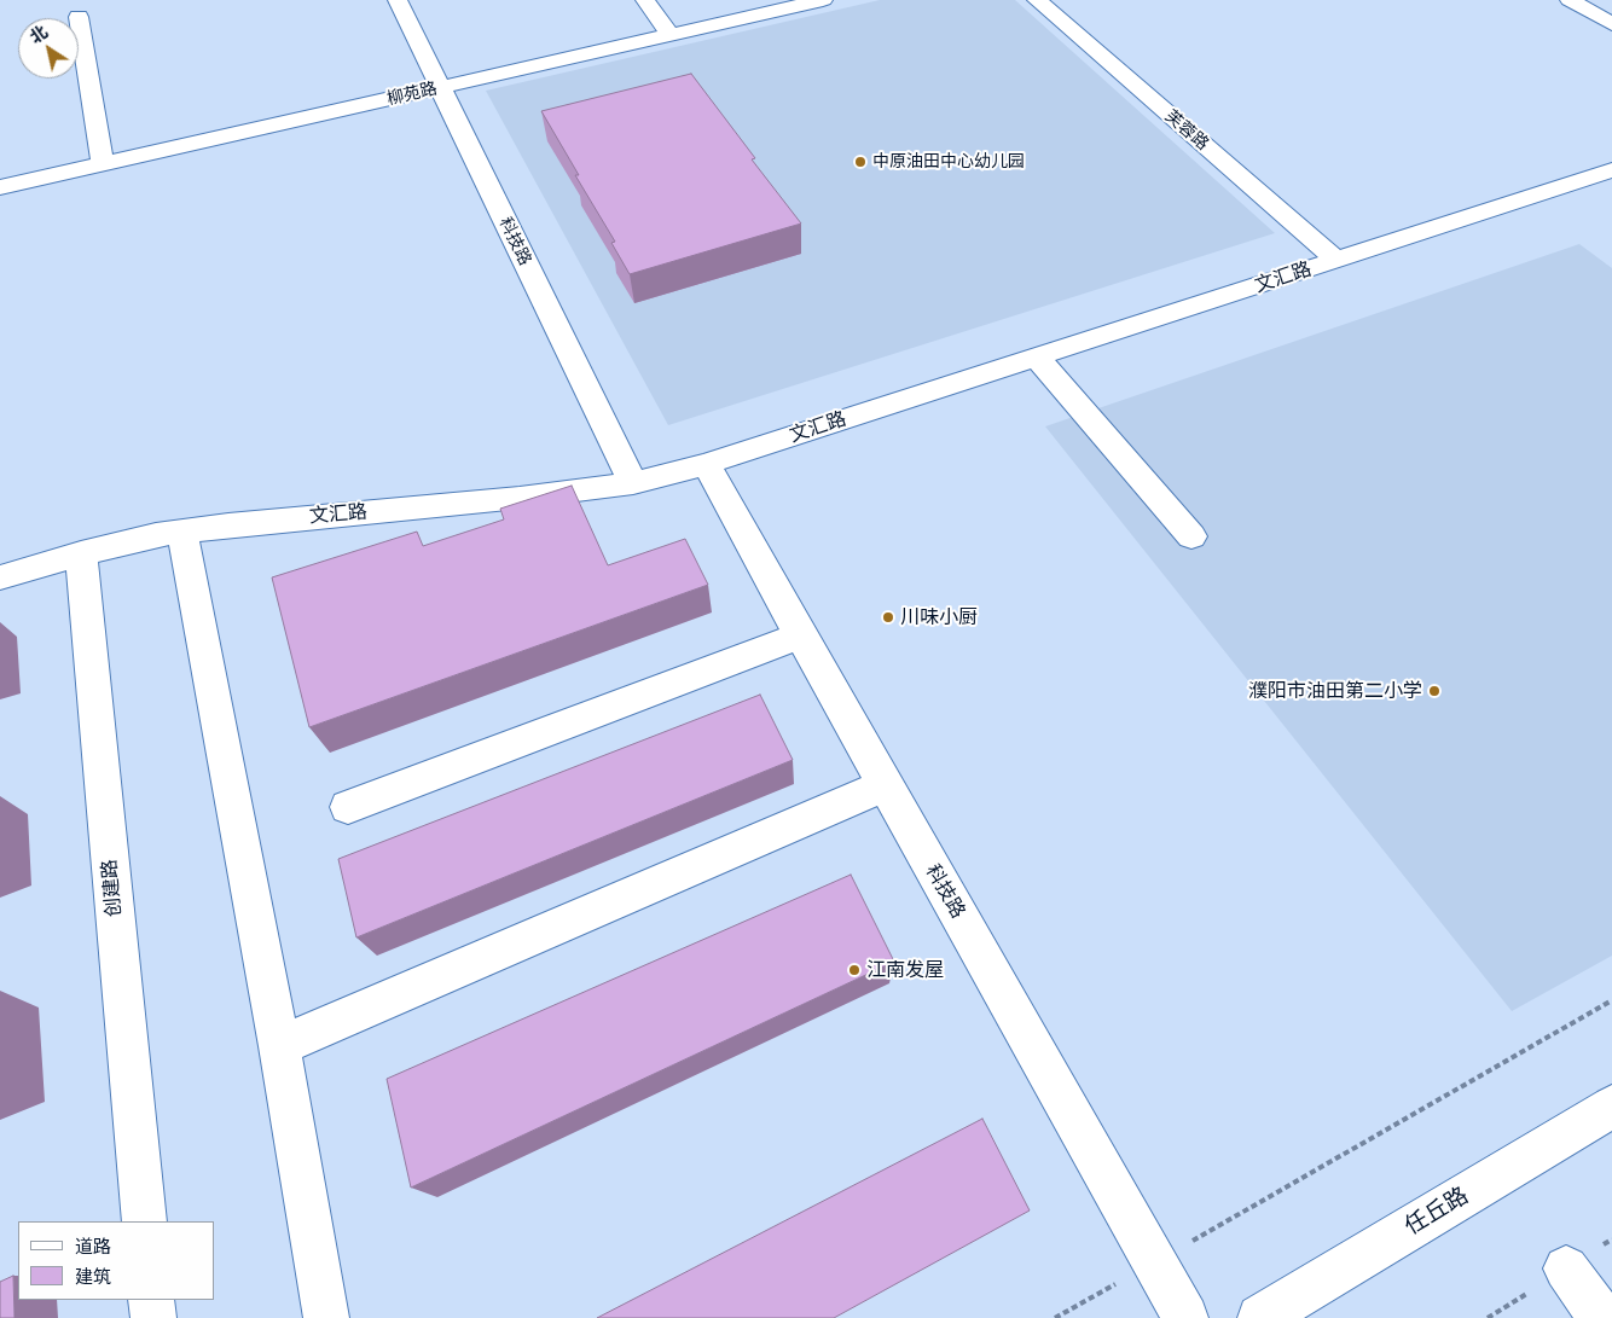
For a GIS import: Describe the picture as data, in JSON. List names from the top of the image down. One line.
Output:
{"streets":{"street":["柳苑路","芙蓉路","科技路","文汇路","创建路","任丘路"]},"crossings":[["柳苑路","科技路"],["芙蓉路","文汇路"],["科技路","文汇路"],["文汇路","创建路"]],"places":["中原油田中心幼儿园","川味小厨","濮阳市油田第二小学","江南发屋"],"legend":["道路","建筑"],"north":"top left"}
